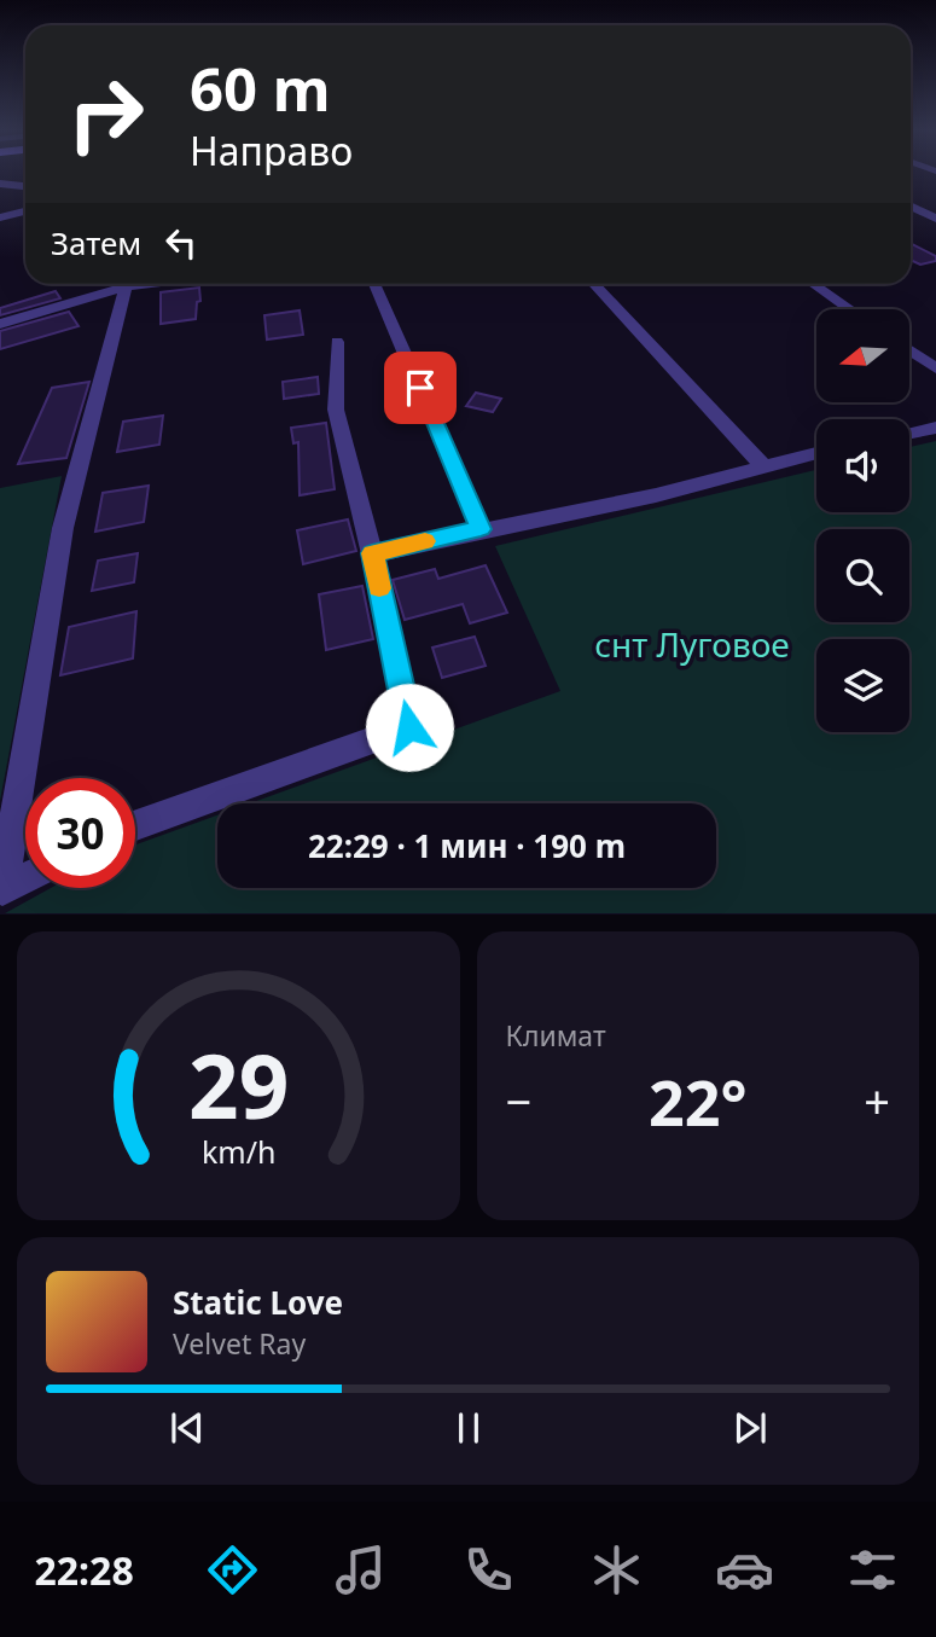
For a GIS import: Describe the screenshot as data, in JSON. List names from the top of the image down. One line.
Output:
{"parks":["снт Луговое"],"north":"left","page":{"turn":["60 m","Направо"],"then":"Затем","limit":"30","trip":"22:29 · 1 мин · 190 m","tile":"Климат","heat":["−","22°","+"],"song":["Static Love","Velvet Ray"],"tabs":"22:28","gauge":["29","km/h"]}}
